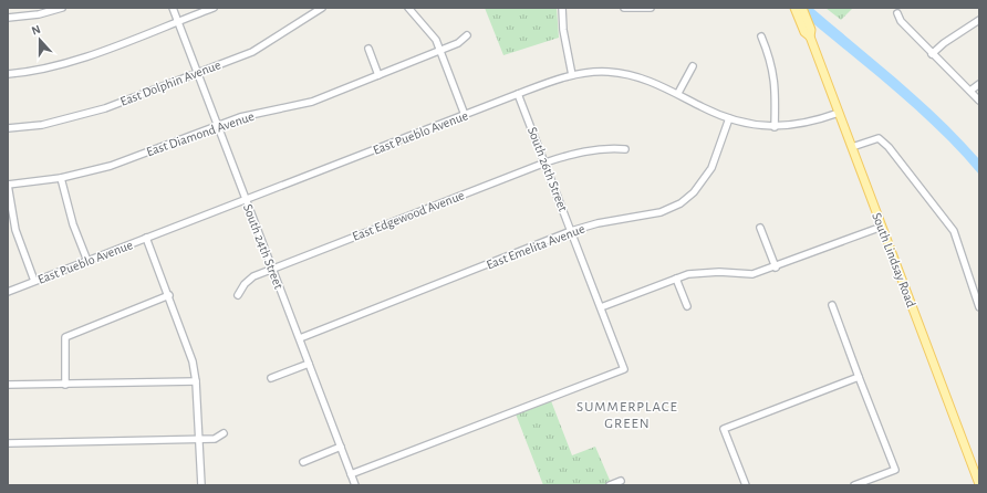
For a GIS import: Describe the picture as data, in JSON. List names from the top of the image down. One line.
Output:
{"streets":{"main road":["South Lindsay Road"],"street":["East Dolphin Avenue","East Pueblo Avenue","East Diamond Avenue","South 26th Street","East Edgewood Avenue","South 24th Street","East Emelita Avenue"]},"crossings":[["East Dolphin Avenue","South 24th Street"],["East Pueblo Avenue","South 26th Street"],["East Pueblo Avenue","South 24th Street"],["East Pueblo Avenue","East Emelita Avenue"],["East Pueblo Avenue","South Lindsay Road"],["East Diamond Avenue","South 24th Street"],["South 26th Street","East Edgewood Avenue"],["South 26th Street","South 24th Street"],["South 26th Street","East Emelita Avenue"],["East Edgewood Avenue","South 24th Street"],["South 24th Street","East Emelita Avenue"]],"districts":["SUMMERPLACE GREEN"],"north":"top"}
